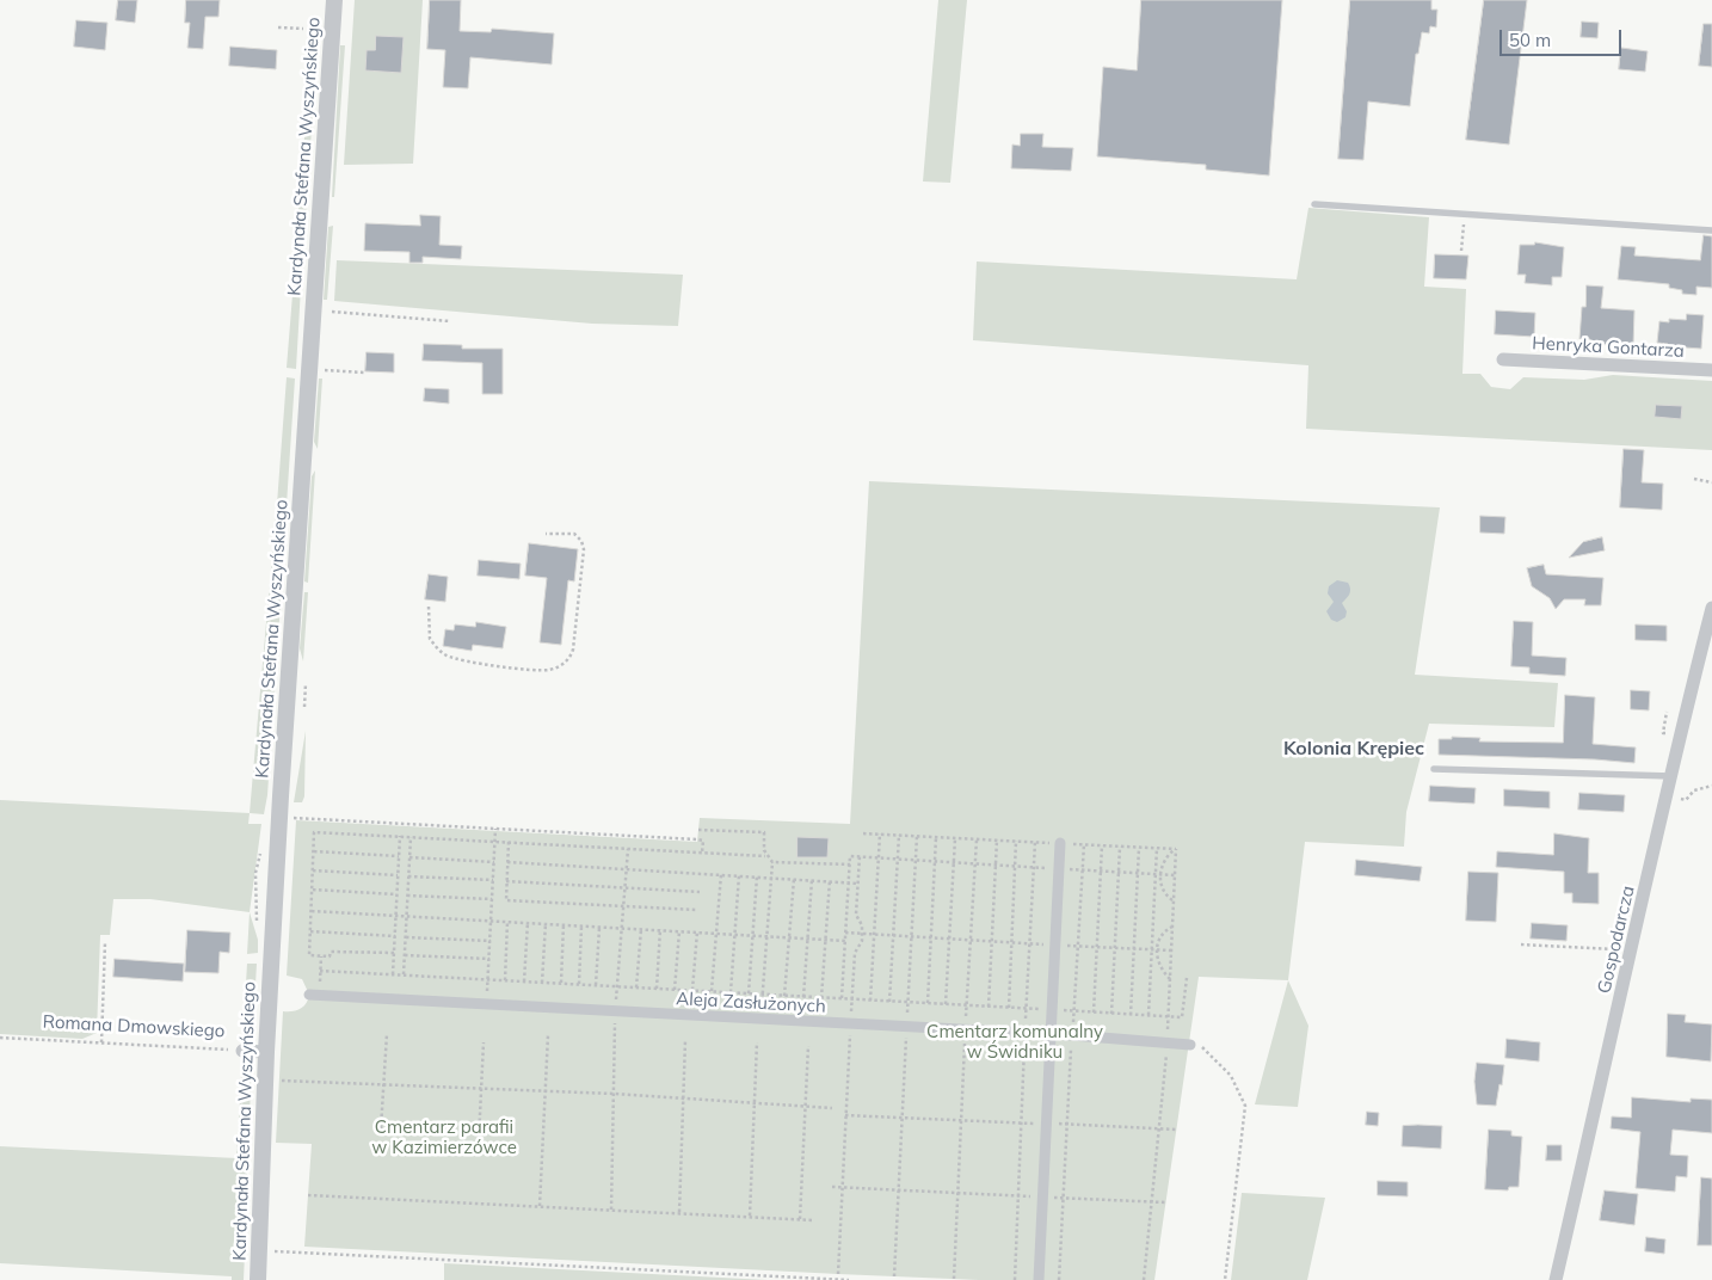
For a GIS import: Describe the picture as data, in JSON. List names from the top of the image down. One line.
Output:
{"streets":{"street":["Kardynała Stefana Wyszyńskiego","Henryka Gontarza","Gospodarcza","Aleja Zasłużonych","Romana Dmowskiego"]},"crossings":[["Kardynała Stefana Wyszyńskiego","Romana Dmowskiego"]],"districts":["Kolonia Krępiec"],"parks":["Cmentarz komunalny w Świdniku","Cmentarz parafii w Kazimierzówce"],"scale_bar":"50 m"}
